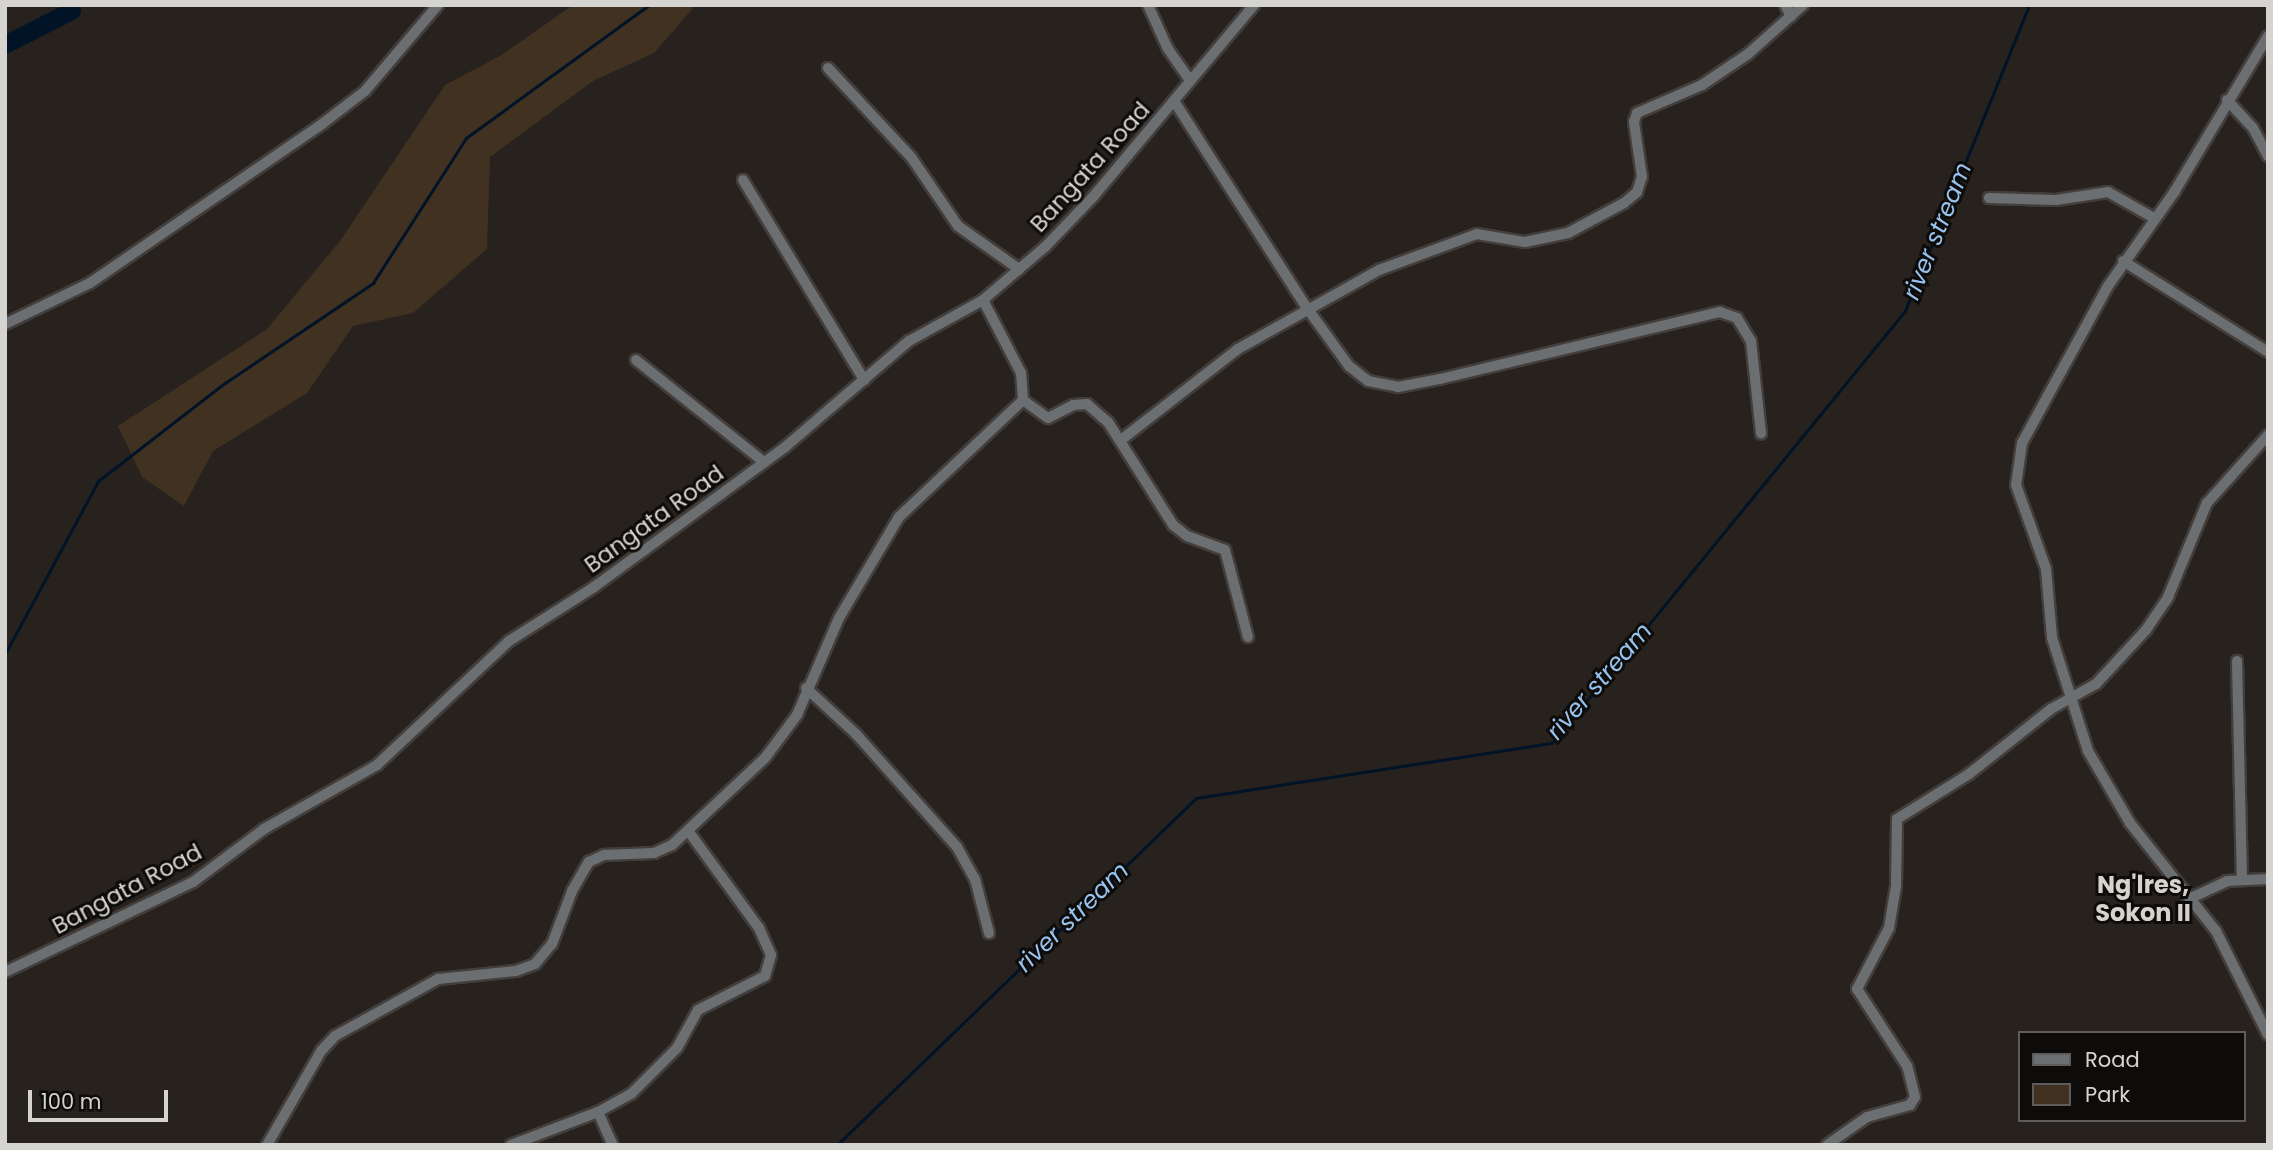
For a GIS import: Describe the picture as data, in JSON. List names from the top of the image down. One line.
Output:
{"streets":{"street":["Bangata Road"]},"districts":["Ng'lres, Sokon II"],"water":["river stream"],"legend":["Road","Park"],"scale_bar":"100 m"}
